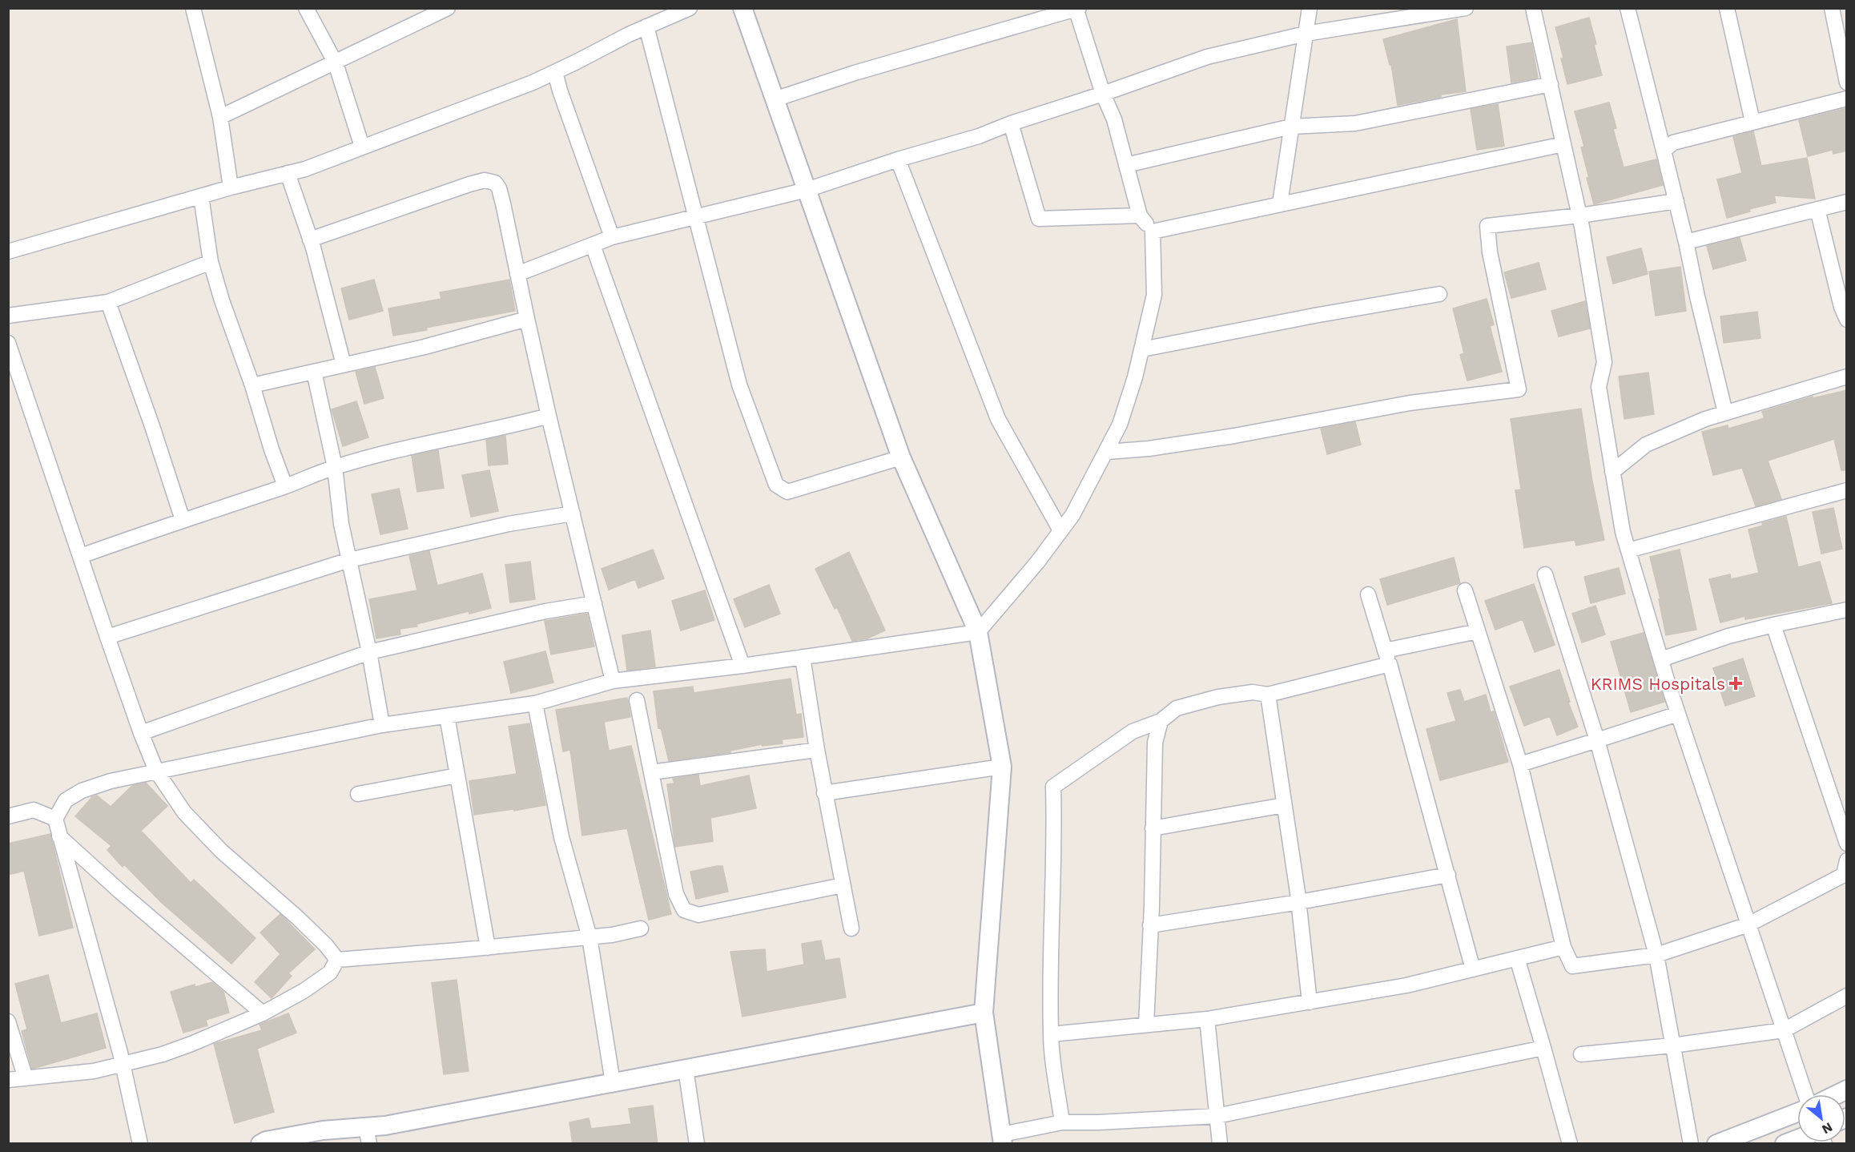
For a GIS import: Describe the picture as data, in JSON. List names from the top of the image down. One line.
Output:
{"places":{"health":["KRIMS Hospitals"]},"north":"bottom right"}
